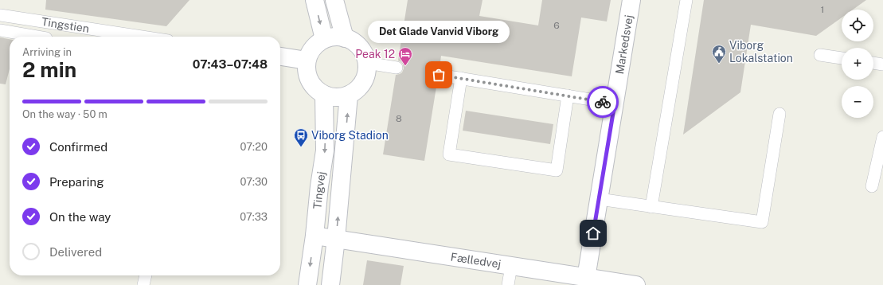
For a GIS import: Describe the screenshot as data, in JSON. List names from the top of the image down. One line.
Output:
{"streets":{"street":["Markedsvej","Tingvej","Fælledvej"],"lane":["Tingstien"]},"crossings":[["Markedsvej","Fælledvej"],["Tingvej","Fælledvej"]],"places":{"public building":["Viborg Lokalstation"],"hotel":["Peak 12"],"other":["Det Glade Vanvid Viborg"],"bus stop":["Viborg Stadion"]},"house_numbers":["1","6","8"],"page":{"map_buttons":["+","−"],"bubble":"Det Glade Vanvid Viborg","heading":["2 min","Arriving in","07:43–07:48"],"bar":"On the way · 50 m","list":[["Confirmed","07:20"],["Preparing","07:30"],["On the way","07:33"],"Delivered"]}}
